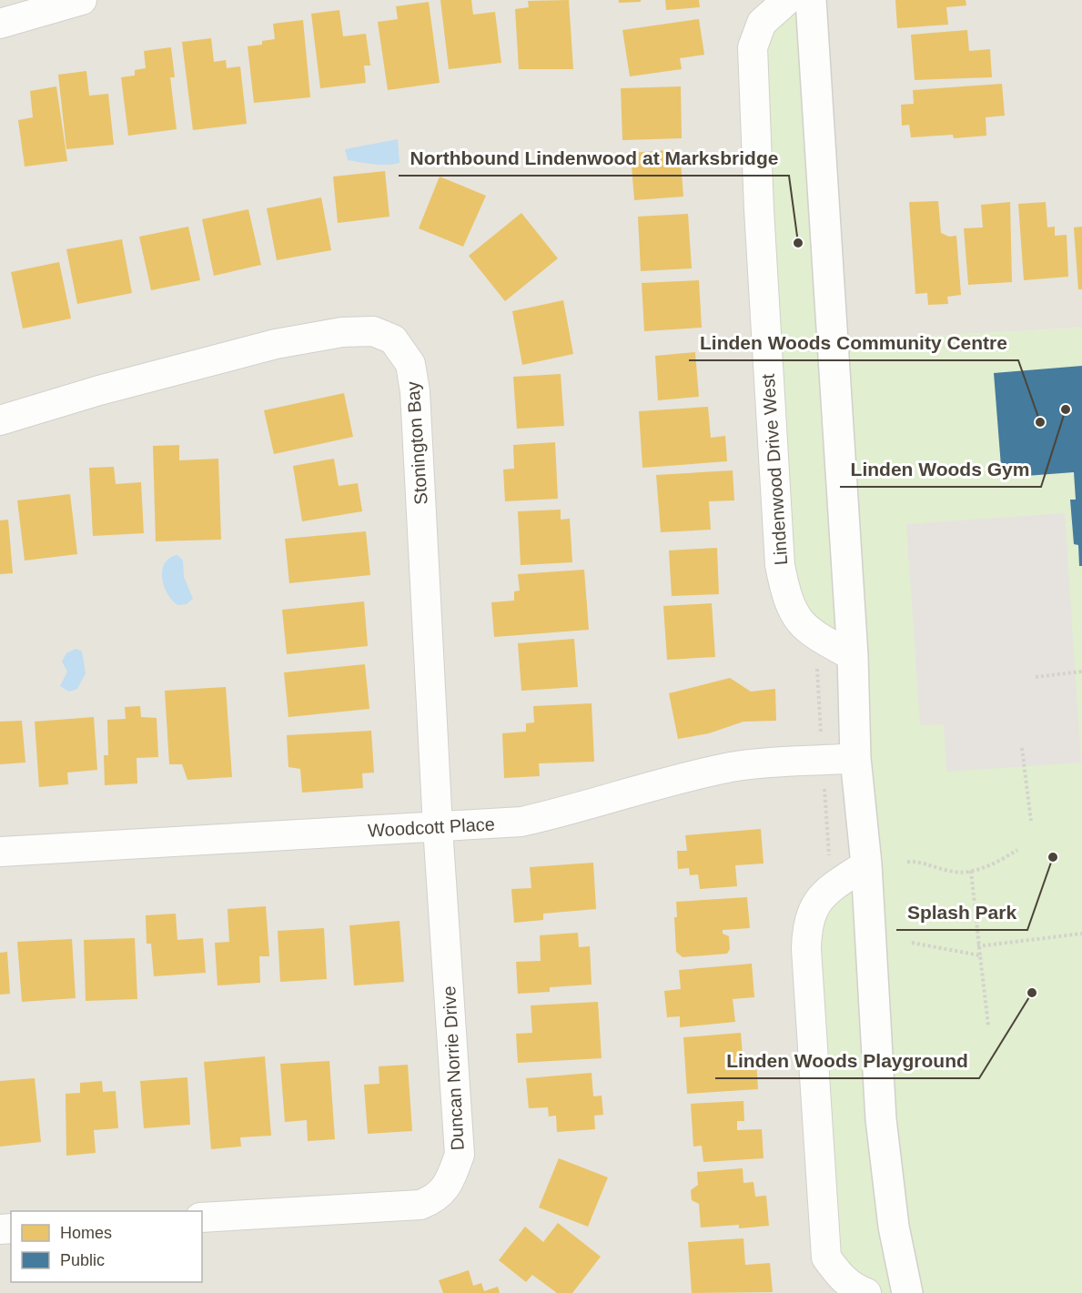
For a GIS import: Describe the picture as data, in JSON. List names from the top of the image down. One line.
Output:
{"streets":{"street":["Stonington Bay","Lindenwood Drive West","Woodcott Place","Duncan Norrie Drive"]},"crossings":[["Stonington Bay","Woodcott Place"],["Stonington Bay","Duncan Norrie Drive"],["Woodcott Place","Duncan Norrie Drive"]],"places":["Northbound Lindenwood at Marksbridge","Linden Woods Gym","Linden Woods Community Centre","Splash Park","Linden Woods Playground"],"legend":["Homes","Public"]}
